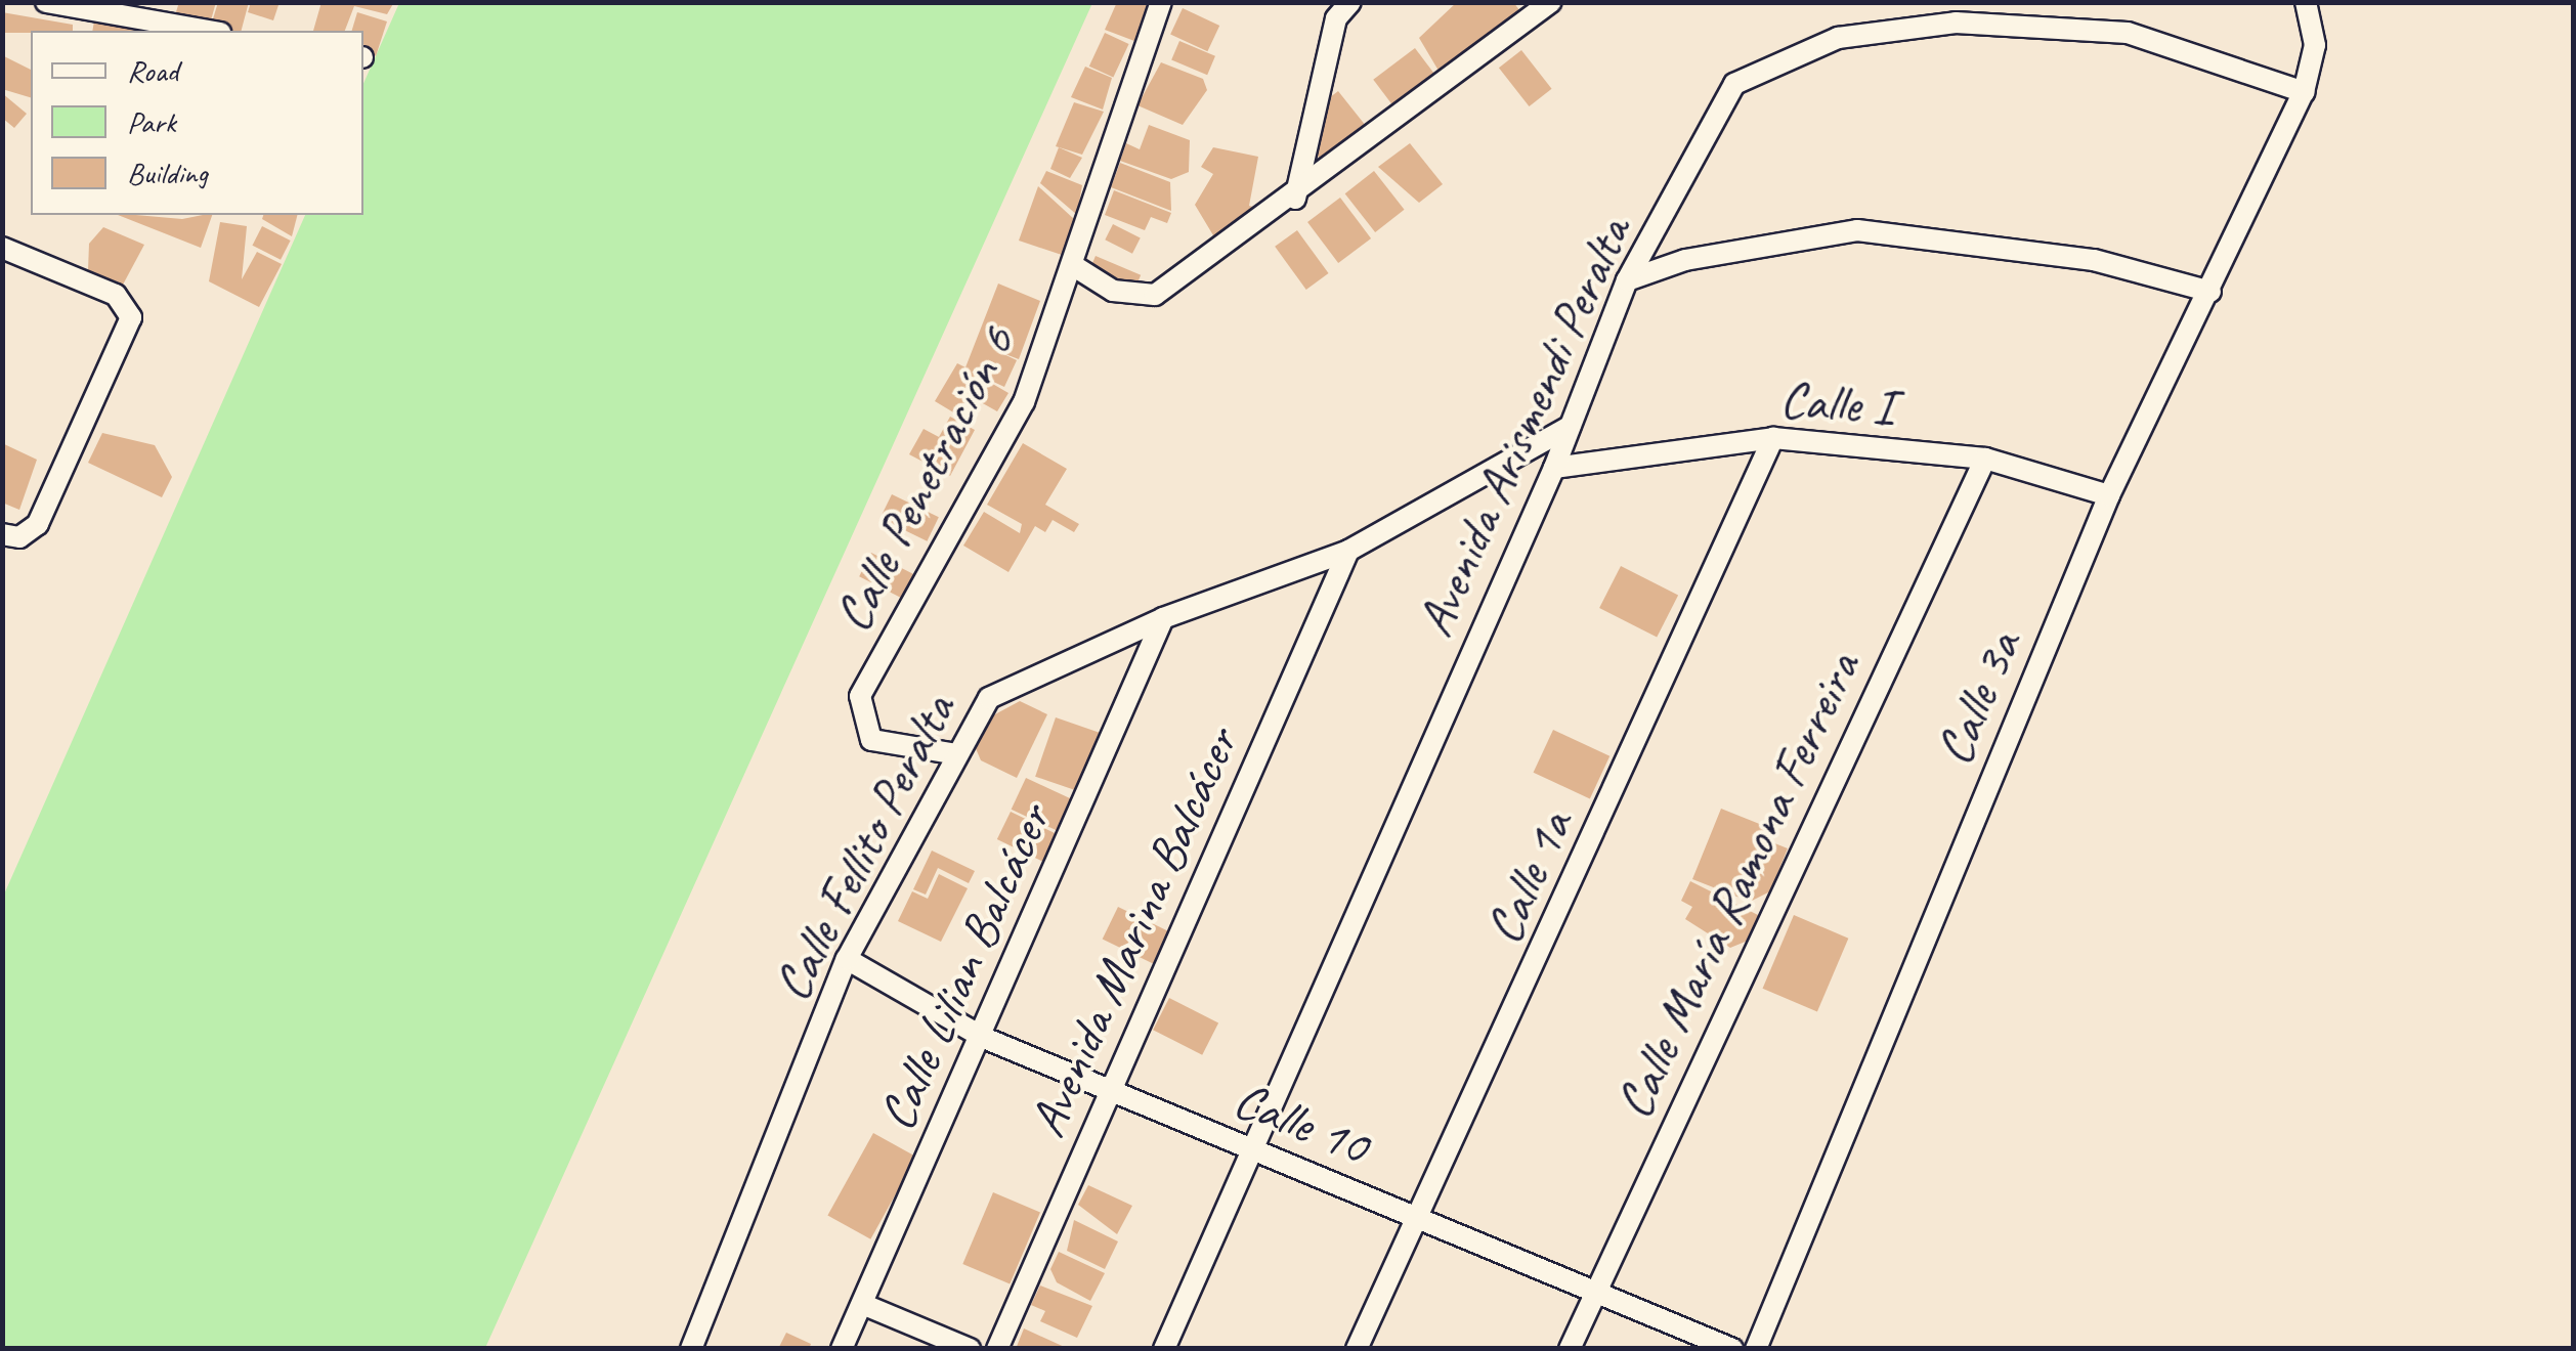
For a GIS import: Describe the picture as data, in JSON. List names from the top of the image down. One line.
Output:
{"streets":{"street":["Calle I","Avenida Arismendi Peralta","Calle Penetración 6","Calle 3a","Calle Fellito Peralta","Calle 1a","Calle María Ramona Ferreira","Avenida Marina Balcácer","Calle Lilian Balcácer","Calle 10"]},"crossings":[["Calle I","Avenida Arismendi Peralta"],["Calle I","Calle 3a"],["Calle I","Calle 1a"],["Calle I","Calle María Ramona Ferreira"],["Avenida Arismendi Peralta","Calle 3a"],["Avenida Arismendi Peralta","Calle Fellito Peralta"],["Avenida Arismendi Peralta","Calle 10"],["Calle Penetración 6","Calle Fellito Peralta"],["Calle Fellito Peralta","Avenida Marina Balcácer"],["Calle Fellito Peralta","Calle Lilian Balcácer"],["Calle Fellito Peralta","Calle 10"],["Calle 1a","Calle 10"],["Calle María Ramona Ferreira","Calle 10"],["Avenida Marina Balcácer","Calle 10"],["Calle Lilian Balcácer","Calle 10"]],"legend":["Road","Park","Building"]}
